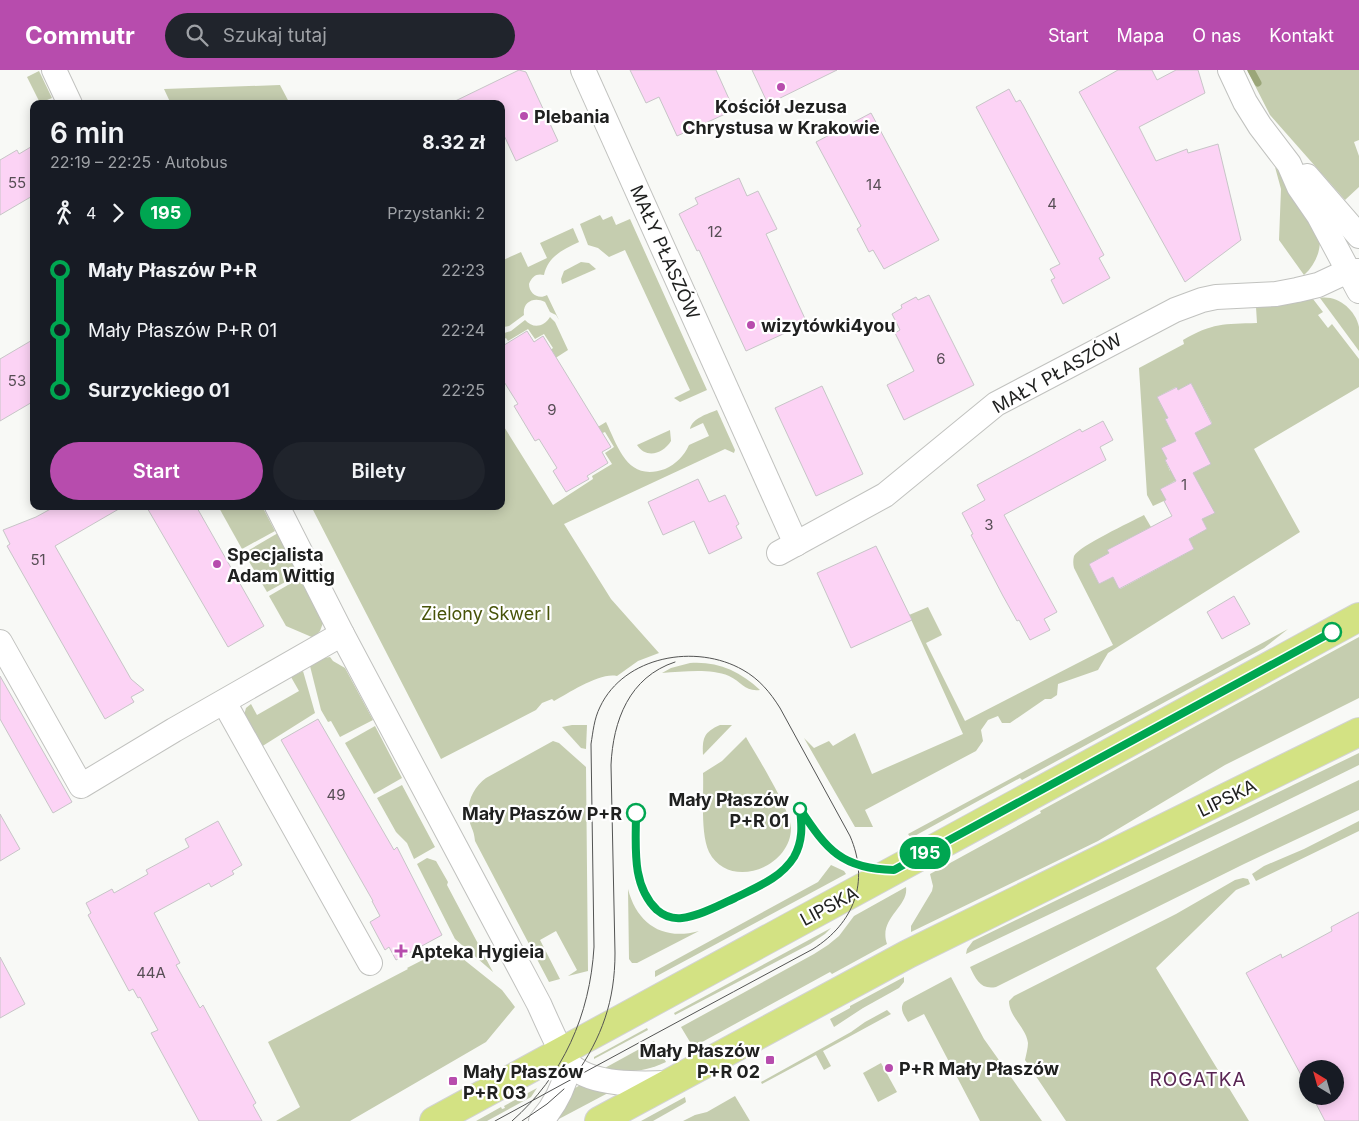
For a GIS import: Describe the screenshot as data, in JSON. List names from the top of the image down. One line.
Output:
{"streets":{"main road":["LIPSKA"],"street":["MAŁY PŁASZÓW"]},"districts":["ROGATKA"],"parks":["Zielony Skwer I"],"places":{"other":["Kościół Jezusa Chrystusa w Krakowie","Plebania","wizytówki4you","Specjalista Adam Wittig","Mały Płaszów P+R 01","Mały Płaszów P+R","P+R Mały Płaszów"],"health":["Apteka Hygieia"],"transit":["Mały Płaszów P+R 02","Mały Płaszów P+R 03"]},"lines":["bus line 195"],"house_numbers":["55","14","4","12","6","53","9","1","3","51","49","44A"],"north":"top left","page":{"header":"Commutr","search":"Szukaj tutaj","nav":["Start","Mapa","O nas","Kontakt"],"on_map":"195","heading":["6 min","22:19 – 22:25 · Autobus","8.32 zł"],"legs":["4","195","Przystanki: 2"],"list":[{"name":"Mały Płaszów P+R","value":"22:23"},{"name":"Mały Płaszów P+R 01","value":"22:24"},{"name":"Surzyckiego 01","value":"22:25"}],"buttons":["Start","Bilety"]}}
